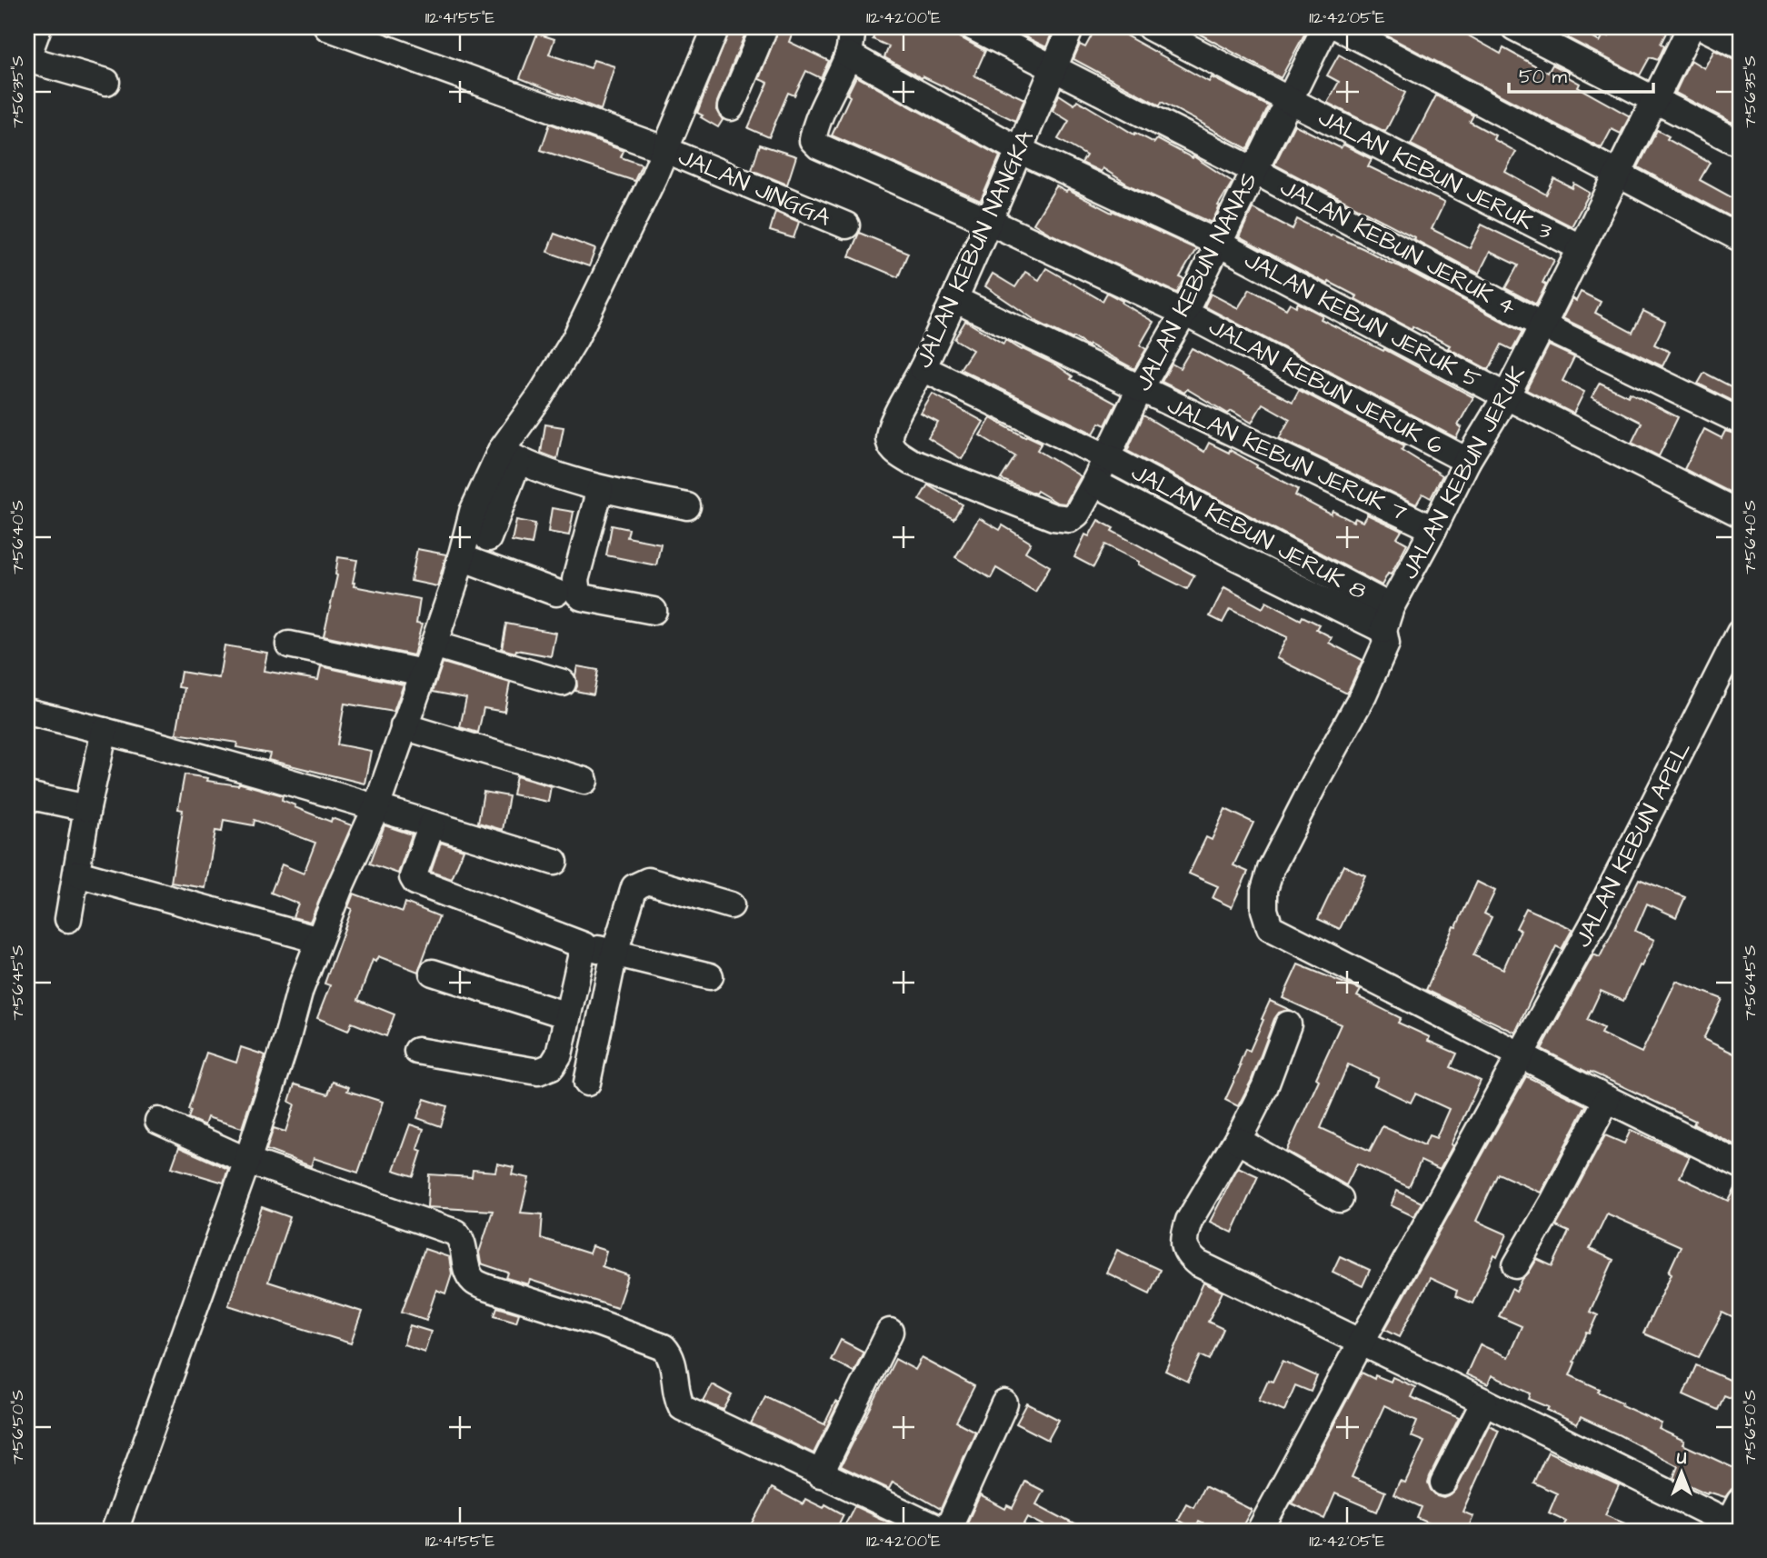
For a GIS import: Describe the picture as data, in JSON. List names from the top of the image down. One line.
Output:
{"streets":{"street":["JALAN KEBUN JERUK 3","JALAN JINGGA","JALAN KEBUN JERUK 4","JALAN KEBUN NANGKA","JALAN KEBUN NANAS","JALAN KEBUN JERUK 5","JALAN KEBUN JERUK 6","JALAN KEBUN JERUK 7","JALAN KEBUN JERUK","JALAN KEBUN JERUK 8","JALAN KEBUN APEL"]},"crossings":[["JALAN KEBUN JERUK 3","JALAN KEBUN NANAS"],["JALAN KEBUN JERUK 3","JALAN KEBUN JERUK"],["JALAN KEBUN JERUK 4","JALAN KEBUN NANGKA"],["JALAN KEBUN JERUK 4","JALAN KEBUN NANAS"],["JALAN KEBUN JERUK 4","JALAN KEBUN JERUK"],["JALAN KEBUN NANGKA","JALAN KEBUN NANAS"],["JALAN KEBUN NANGKA","JALAN KEBUN JERUK 5"],["JALAN KEBUN NANGKA","JALAN KEBUN JERUK 6"],["JALAN KEBUN NANGKA","JALAN KEBUN JERUK 7"],["JALAN KEBUN NANGKA","JALAN KEBUN JERUK 8"],["JALAN KEBUN NANAS","JALAN KEBUN JERUK 5"],["JALAN KEBUN NANAS","JALAN KEBUN JERUK 6"],["JALAN KEBUN NANAS","JALAN KEBUN JERUK 7"],["JALAN KEBUN NANAS","JALAN KEBUN JERUK 8"],["JALAN KEBUN JERUK 5","JALAN KEBUN JERUK 6"],["JALAN KEBUN JERUK 5","JALAN KEBUN JERUK"],["JALAN KEBUN JERUK 6","JALAN KEBUN JERUK"],["JALAN KEBUN JERUK 7","JALAN KEBUN JERUK"],["JALAN KEBUN JERUK","JALAN KEBUN JERUK 8"],["JALAN KEBUN JERUK","JALAN KEBUN APEL"]],"scale_bar":"50 m","north":"top","coordinates":["112°41'55\"E","112°42'00\"E","112°42'05\"E","7°56'35\"S","7°56'40\"S","7°56'45\"S","7°56'50\"S"]}
